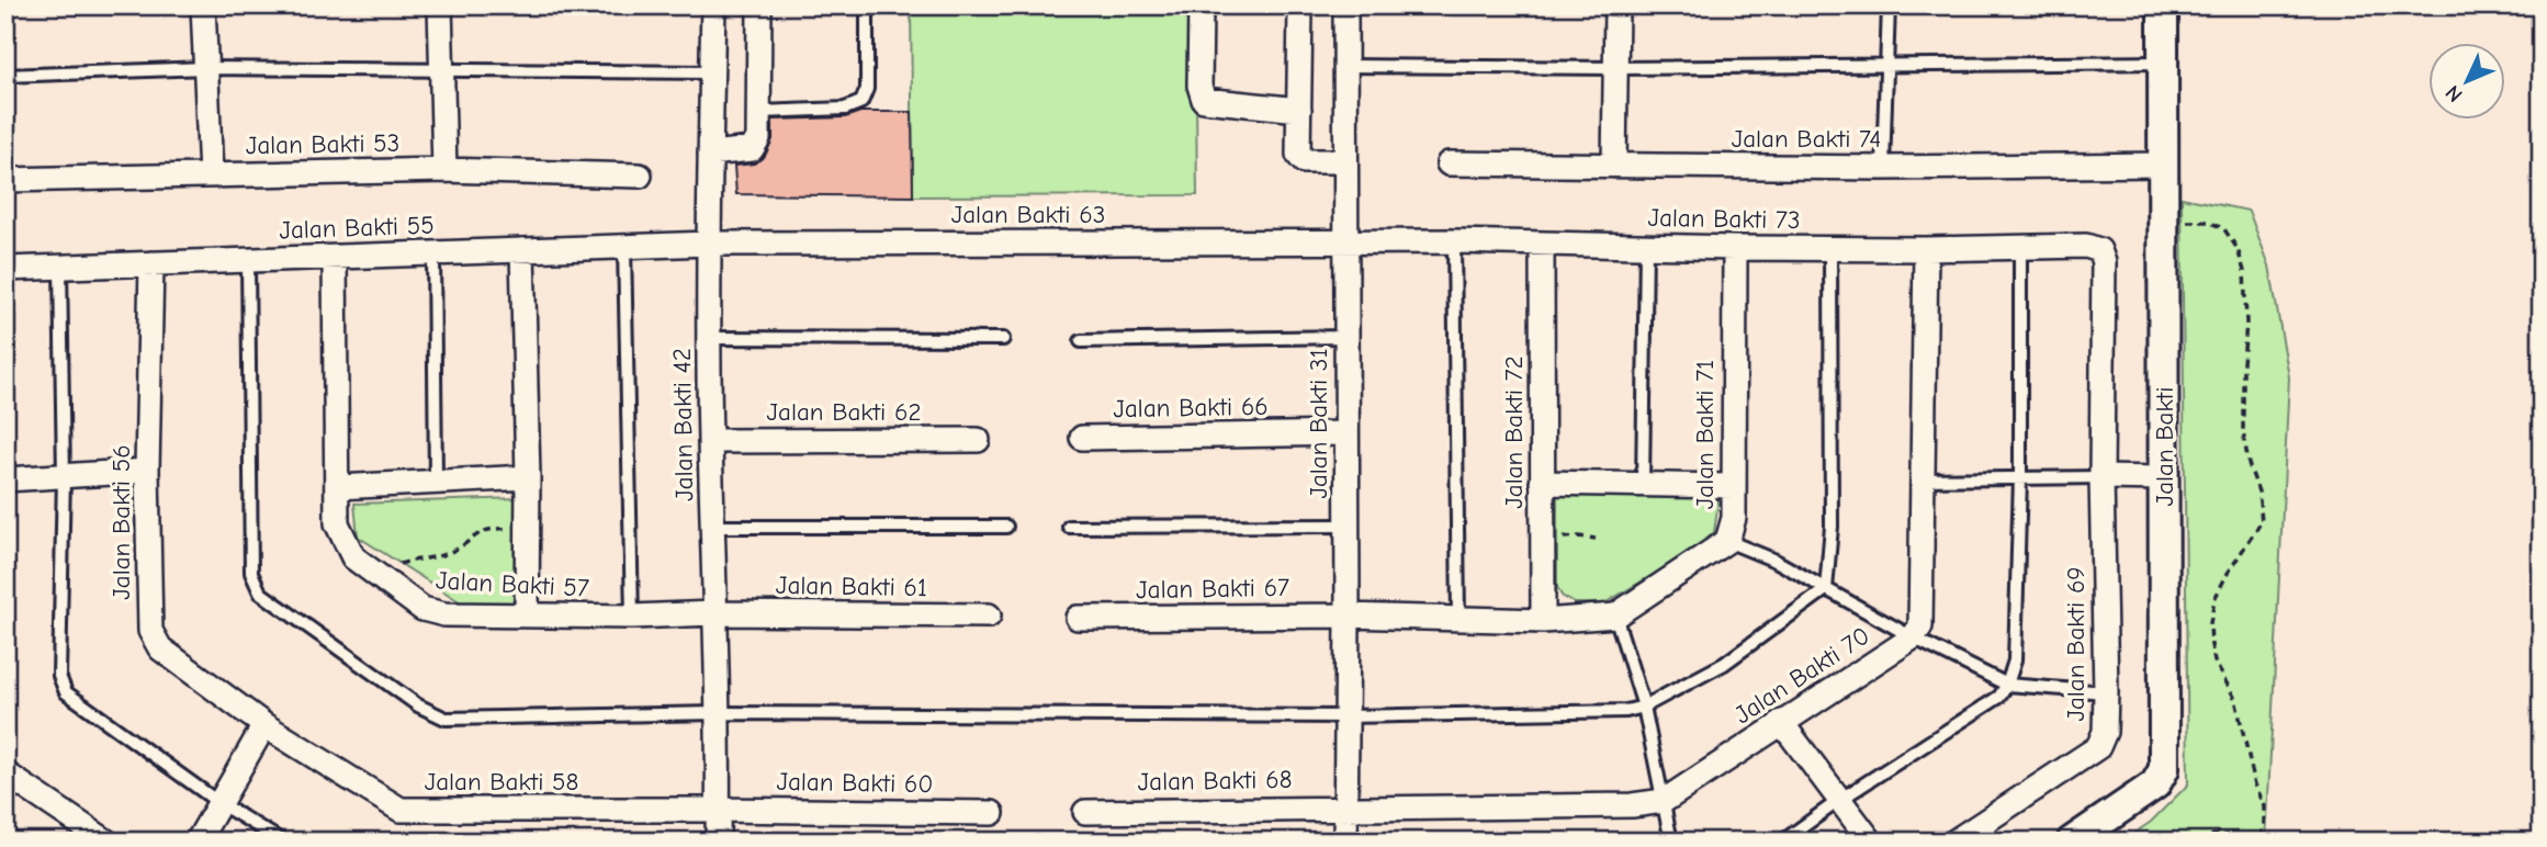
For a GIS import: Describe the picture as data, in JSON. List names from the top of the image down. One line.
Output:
{"streets":{"street":["Jalan Bakti 74","Jalan Bakti 53","Jalan Bakti 63","Jalan Bakti 73","Jalan Bakti 55","Jalan Bakti 66","Jalan Bakti 62","Jalan Bakti 31","Jalan Bakti 42","Jalan Bakti 72","Jalan Bakti 71","Jalan Bakti","Jalan Bakti 56","Jalan Bakti 57","Jalan Bakti 61","Jalan Bakti 67","Jalan Bakti 69","Jalan Bakti 70","Jalan Bakti 68","Jalan Bakti 58","Jalan Bakti 60"]},"crossings":[["Jalan Bakti 74","Jalan Bakti"],["Jalan Bakti 63","Jalan Bakti 73"],["Jalan Bakti 63","Jalan Bakti 55"],["Jalan Bakti 63","Jalan Bakti 31"],["Jalan Bakti 63","Jalan Bakti 42"],["Jalan Bakti 73","Jalan Bakti 31"],["Jalan Bakti 73","Jalan Bakti 72"],["Jalan Bakti 73","Jalan Bakti 71"],["Jalan Bakti 73","Jalan Bakti 69"],["Jalan Bakti 55","Jalan Bakti 42"],["Jalan Bakti 55","Jalan Bakti 56"],["Jalan Bakti 55","Jalan Bakti 57"],["Jalan Bakti 66","Jalan Bakti 31"],["Jalan Bakti 62","Jalan Bakti 42"],["Jalan Bakti 31","Jalan Bakti 71"],["Jalan Bakti 31","Jalan Bakti 67"],["Jalan Bakti 31","Jalan Bakti 70"],["Jalan Bakti 31","Jalan Bakti 68"],["Jalan Bakti 42","Jalan Bakti 57"],["Jalan Bakti 42","Jalan Bakti 61"],["Jalan Bakti 42","Jalan Bakti 58"],["Jalan Bakti 42","Jalan Bakti 60"],["Jalan Bakti 72","Jalan Bakti 71"],["Jalan Bakti 71","Jalan Bakti 67"],["Jalan Bakti 56","Jalan Bakti 58"],["Jalan Bakti 57","Jalan Bakti 61"],["Jalan Bakti 70","Jalan Bakti 68"],["Jalan Bakti 58","Jalan Bakti 60"]],"north":"bottom left"}
